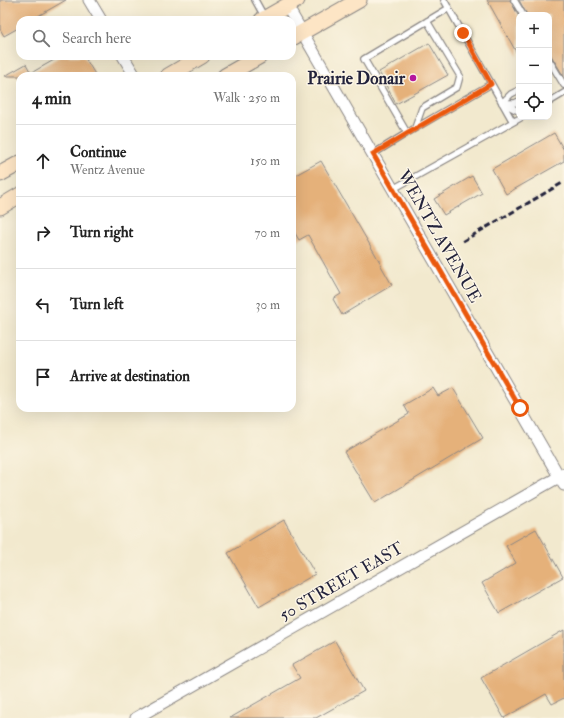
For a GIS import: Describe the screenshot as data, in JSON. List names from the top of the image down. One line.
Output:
{"streets":{"street":["WENTZ AVENUE","50 STREET EAST"]},"crossings":[["WENTZ AVENUE","50 STREET EAST"]],"places":["Prairie Donair"],"page":{"map_buttons":["+","−"],"search":"Search here","heading":["4 min","Walk · 250 m"],"list":[["Continue","Wentz Avenue","150 m"],["Turn right","70 m"],["Turn left","30 m"],"Arrive at destination"]}}
